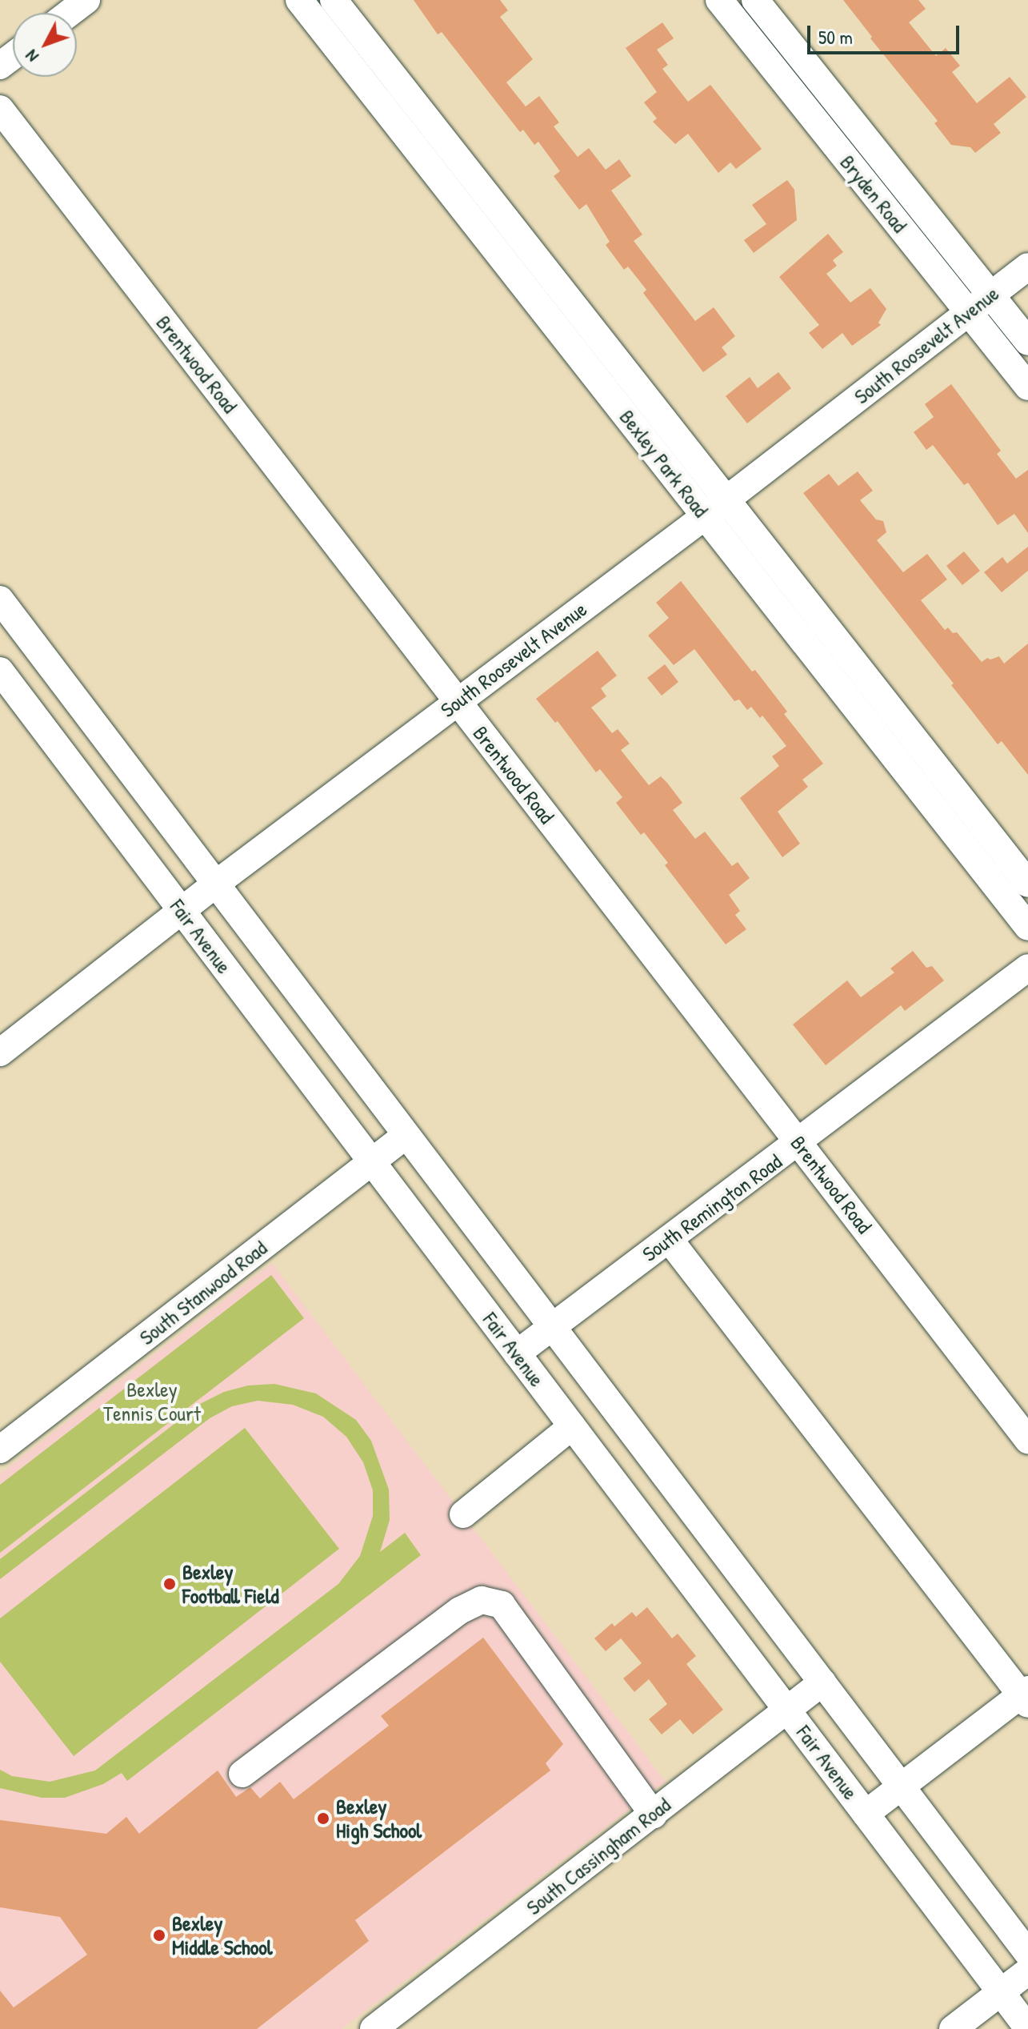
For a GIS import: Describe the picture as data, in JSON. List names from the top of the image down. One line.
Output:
{"streets":{"street":["Bryden Road","South Roosevelt Avenue","Brentwood Road","Bexley Park Road","Fair Avenue","South Remington Road","South Stanwood Road","South Cassingham Road"]},"crossings":[["Bryden Road","South Roosevelt Avenue"],["South Roosevelt Avenue","Brentwood Road"],["South Roosevelt Avenue","Bexley Park Road"],["South Roosevelt Avenue","Fair Avenue"],["Brentwood Road","South Remington Road"],["Fair Avenue","South Remington Road"],["Fair Avenue","South Stanwood Road"],["Fair Avenue","South Cassingham Road"]],"parks":["Bexley Tennis Court"],"places":["Bexley Football Field","Bexley High School","Bexley Middle School"],"scale_bar":"50 m","north":"bottom left"}
